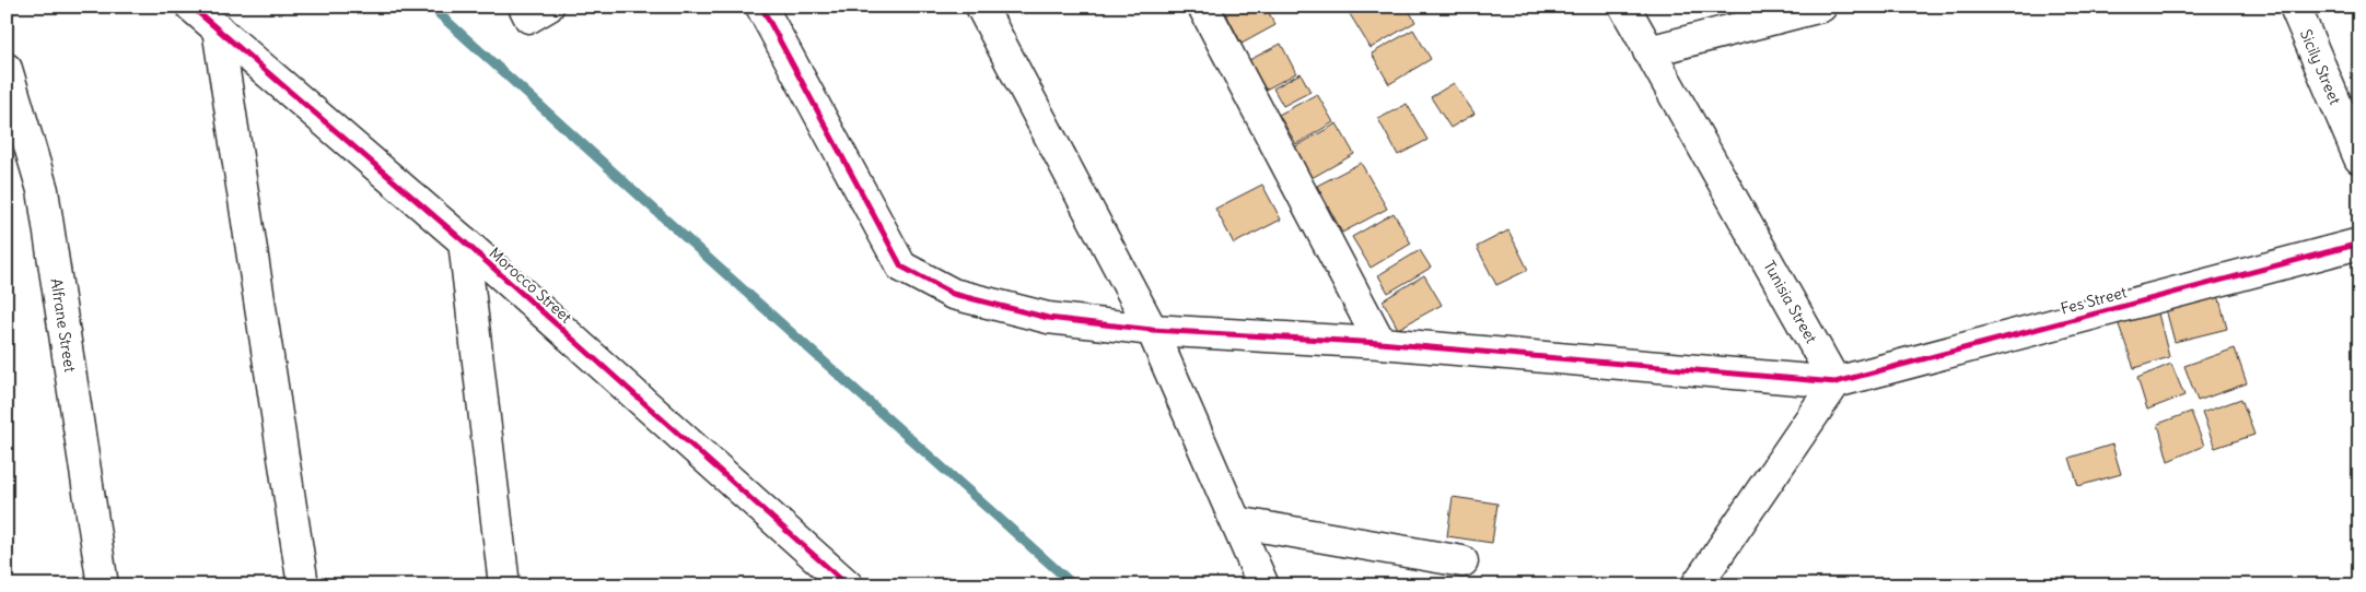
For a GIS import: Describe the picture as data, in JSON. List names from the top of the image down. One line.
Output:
{"streets":{"street":["Sicily Street","Morocco Street","Fes Street","Tunisia Street","Alfrane Street"]},"crossings":[["Fes Street","Tunisia Street"]]}
